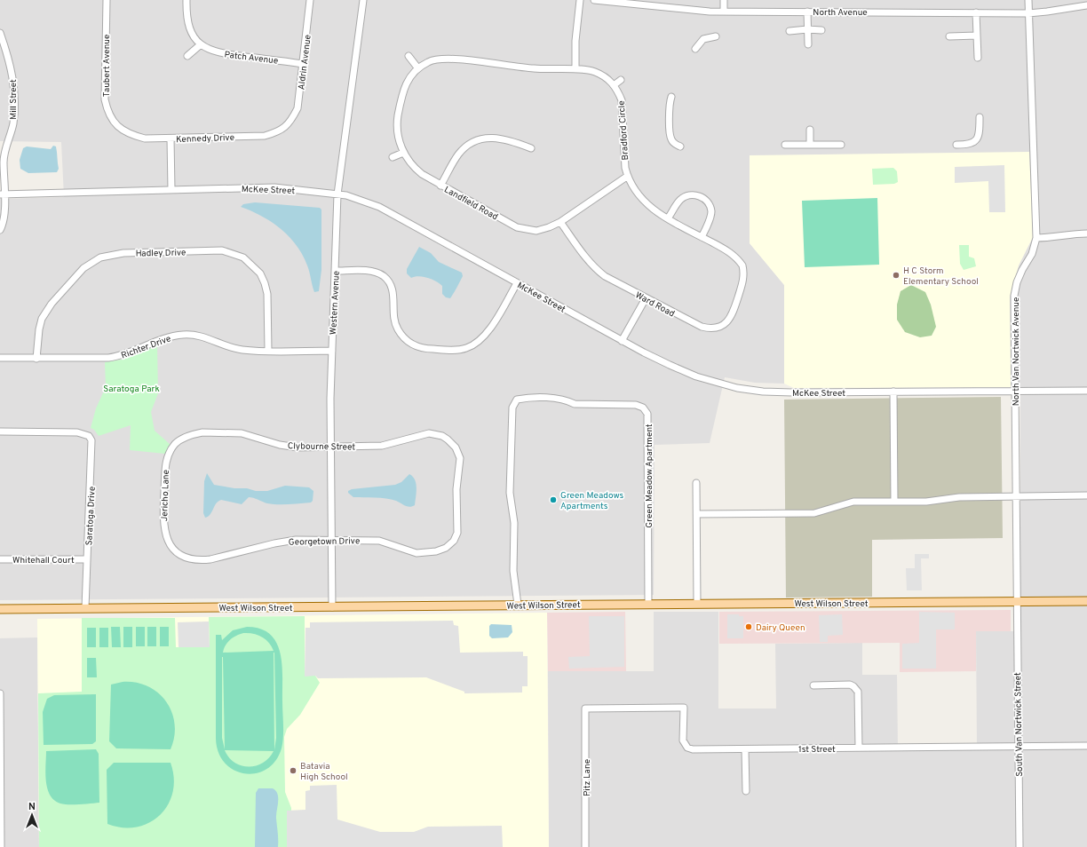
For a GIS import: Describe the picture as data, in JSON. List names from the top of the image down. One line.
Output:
{"streets":{"main road":["West Wilson Street"],"street":["North Avenue","Patch Avenue","Aldrin Avenue","Taubert Avenue","Mill Street","Bradford Circle","Kennedy Drive","McKee Street","Landfield Road","Hadley Drive","Western Avenue","Ward Road","Richter Drive","North Van Nortwick Avenue","Clybourne Street","Green Meadow Apartment","Jericho Lane","Saratoga Drive","Georgetown Drive","Whitehall Court","South Van Nortwick Street","1st Street","Pitz Lane"]},"crossings":[["North Avenue","North Van Nortwick Avenue"],["Patch Avenue","Aldrin Avenue"],["Aldrin Avenue","Kennedy Drive"],["Taubert Avenue","Kennedy Drive"],["Mill Street","McKee Street"],["Bradford Circle","Landfield Road"],["Bradford Circle","Ward Road"],["McKee Street","Western Avenue"],["McKee Street","North Van Nortwick Avenue"],["Landfield Road","Ward Road"],["Hadley Drive","Richter Drive"],["Western Avenue","Richter Drive"],["Western Avenue","Clybourne Street"],["Western Avenue","Georgetown Drive"],["Western Avenue","West Wilson Street"],["North Van Nortwick Avenue","West Wilson Street"],["North Van Nortwick Avenue","South Van Nortwick Street"],["Clybourne Street","Jericho Lane"],["Clybourne Street","Georgetown Drive"],["Green Meadow Apartment","West Wilson Street"],["Jericho Lane","Georgetown Drive"],["Saratoga Drive","Whitehall Court"],["Saratoga Drive","West Wilson Street"],["West Wilson Street","South Van Nortwick Street"],["South Van Nortwick Street","1st Street"],["1st Street","Pitz Lane"]],"parks":["Saratoga Park"],"places":["H C Storm Elementary School","Green Meadows Apartments","Dairy Queen","Batavia High School"],"north":"top"}
